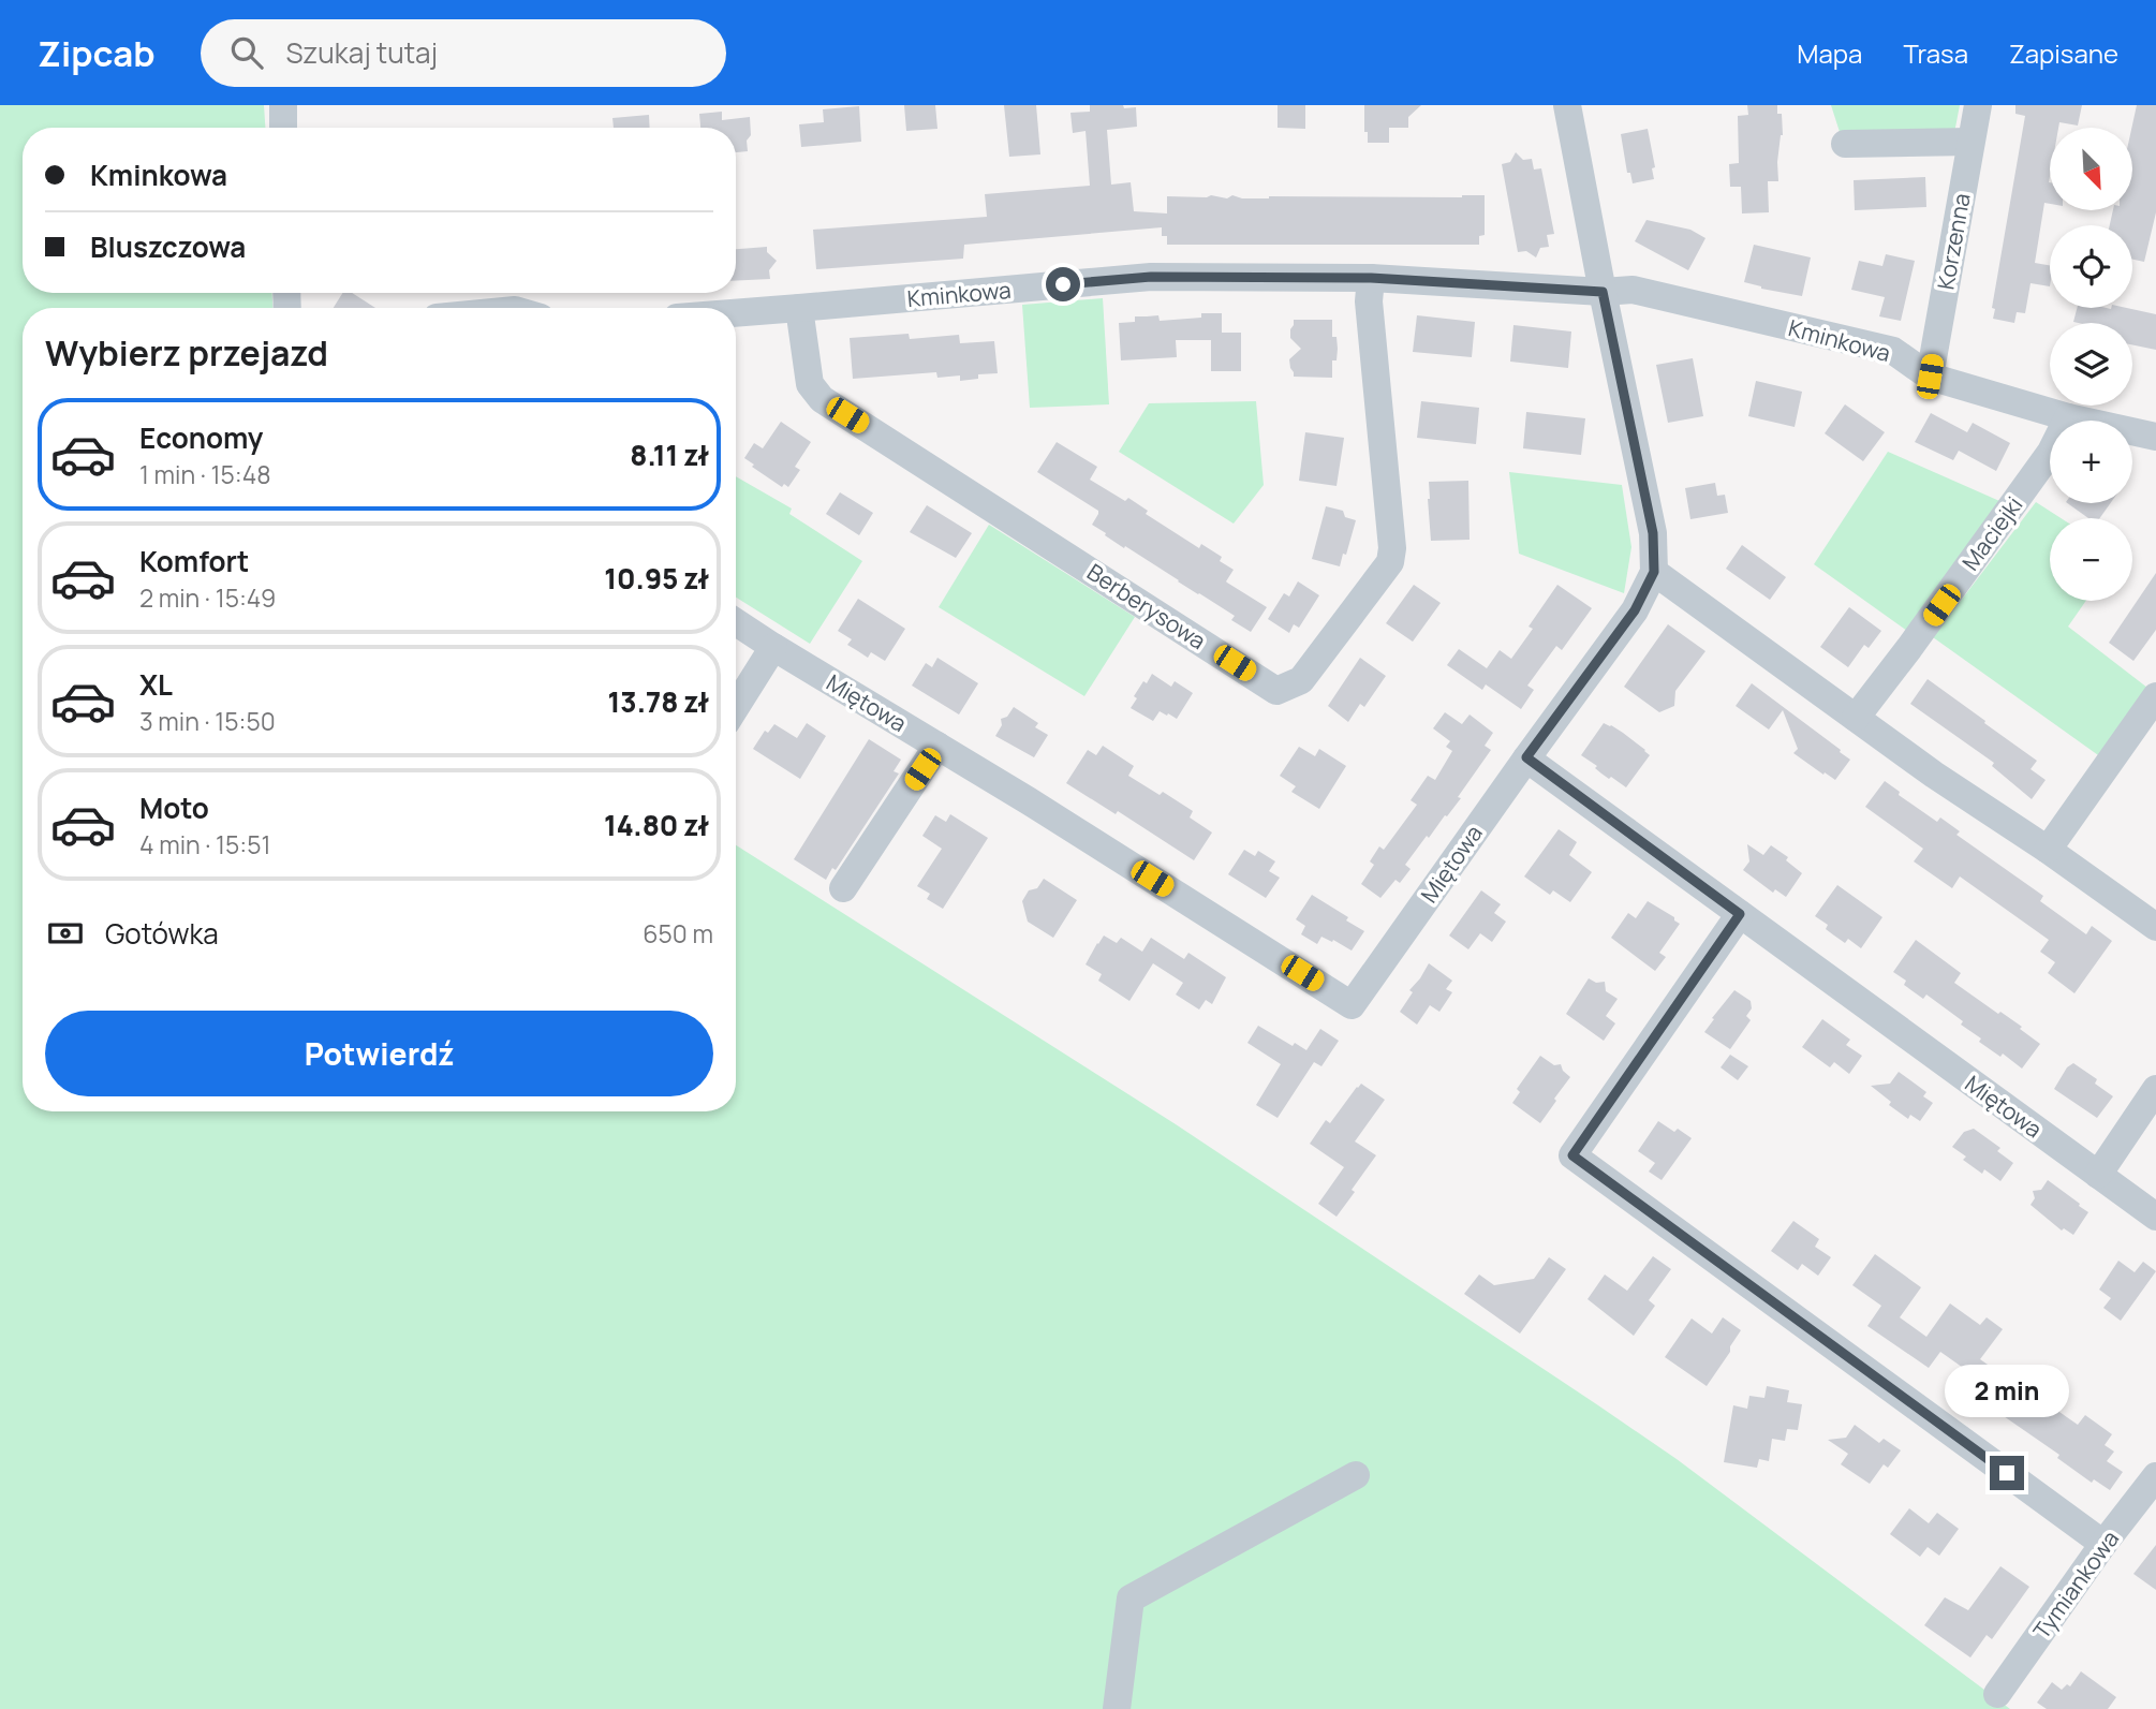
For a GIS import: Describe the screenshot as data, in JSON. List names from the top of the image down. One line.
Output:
{"streets":{"street":["Korzenna","Kminkowa","Maciejki","Berberysowa","Miętowa","Tymiankowa"]},"crossings":[["Korzenna","Kminkowa"],["Kminkowa","Maciejki"],["Kminkowa","Berberysowa"]],"north":"bottom right","page":{"header":"Zipcab","search":"Szukaj tutaj","nav":["Mapa","Trasa","Zapisane"],"map_buttons":["+","−"],"banner":["Kminkowa","Bluszczowa"],"heading":"Wybierz przejazd","list":[{"name":"Economy","note":"1 min · 15:48","value":"8.11 zł"},{"name":"Komfort","note":"2 min · 15:49","value":"10.95 zł"},{"name":"XL","note":"3 min · 15:50","value":"13.78 zł"},{"name":"Moto","note":"4 min · 15:51","value":"14.80 zł"}],"pay":["Gotówka","650 m"],"buttons":"Potwierdź","bubble":"2 min"}}
